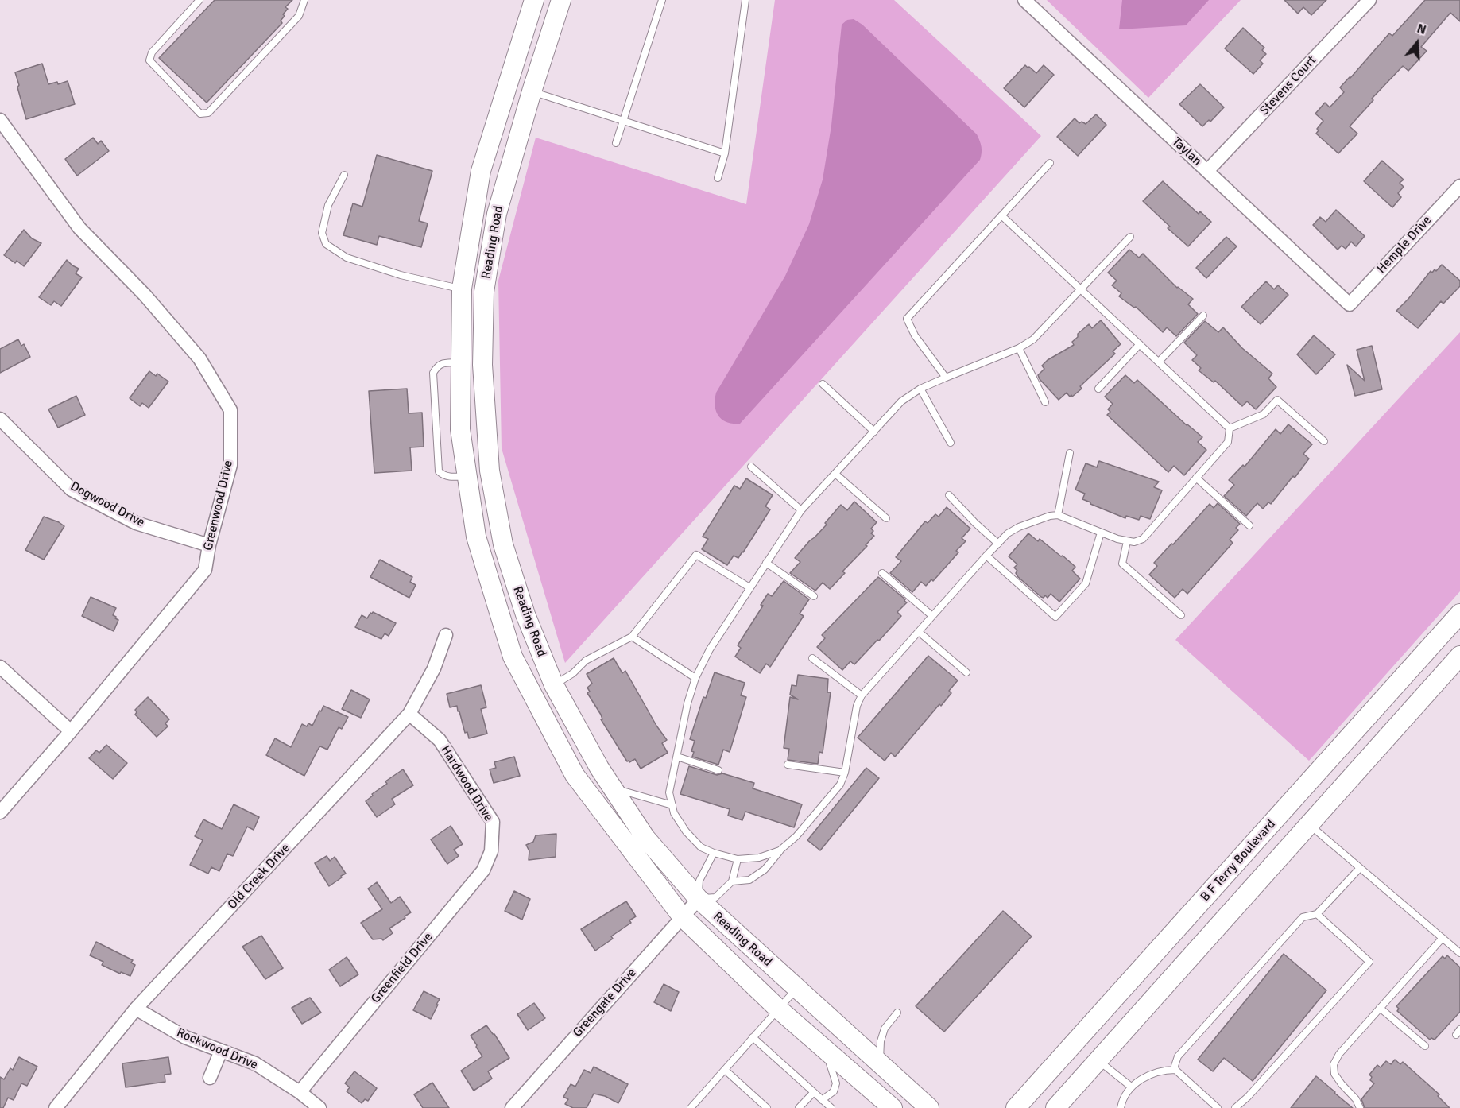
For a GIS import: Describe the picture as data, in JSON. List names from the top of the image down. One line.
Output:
{"streets":{"main road":["Reading Road","B F Terry Boulevard"],"street":["Stevens Court","Taylan","Hemple Drive","Dogwood Drive","Greenwood Drive","Hardwood Drive","Old Creek Drive","Greenfield Drive","Greengate Drive","Rockwood Drive"]},"crossings":[["Stevens Court","Taylan"],["Taylan","Hemple Drive"],["Reading Road","Greengate Drive"],["Dogwood Drive","Greenwood Drive"],["Hardwood Drive","Old Creek Drive"],["Hardwood Drive","Greenfield Drive"],["Old Creek Drive","Rockwood Drive"],["Greenfield Drive","Rockwood Drive"]],"north":"top"}
